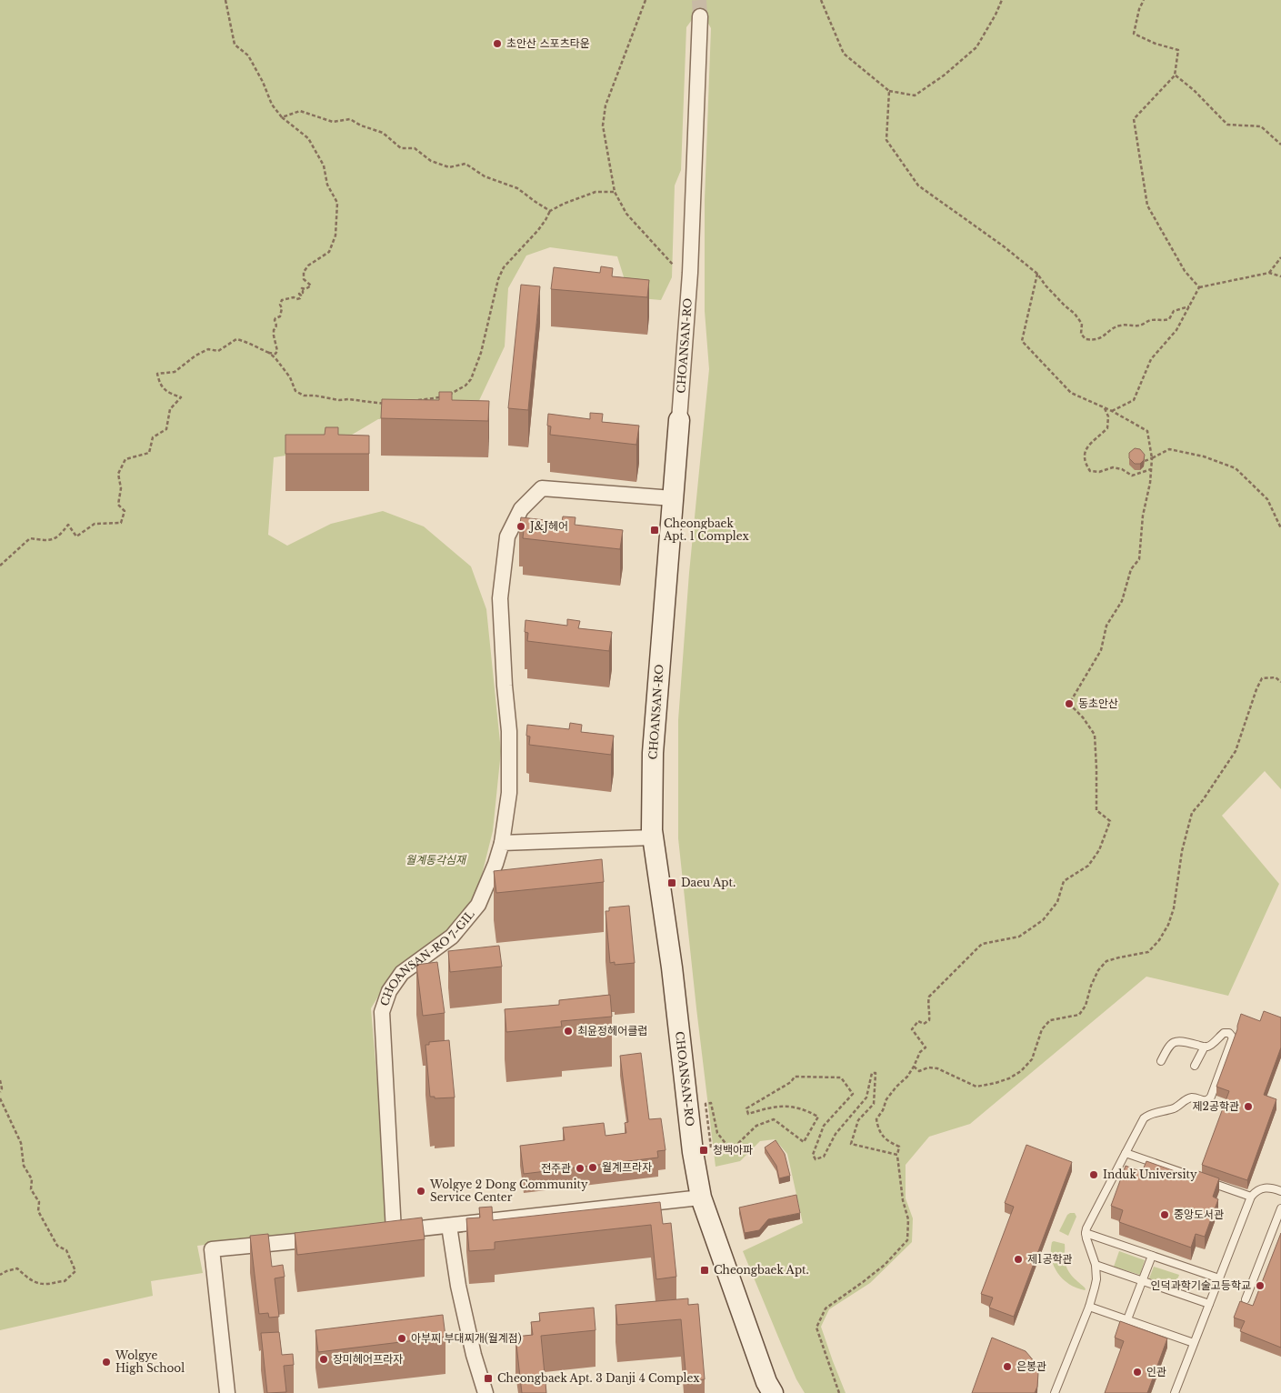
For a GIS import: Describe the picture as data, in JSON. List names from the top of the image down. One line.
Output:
{"streets":{"street":["CHOANSAN-RO","CHOANSAN-RO 7-GIL"]},"crossings":[["CHOANSAN-RO","CHOANSAN-RO 7-GIL"]],"parks":["월계동각심재"],"places":{"other":["초안산 스포츠타운","J&J헤어","동초안산","최윤정헤어클럽","제2공학관","월계프라자","전주관","Induk University","Wolgye 2 Dong Community Service Center","중앙도서관","제1공학관","인덕과학기술고등학교","아부찌 부대찌개(월계점)","장미헤어프라자","Wolgye High School","은봉관","인관"],"transit":["Cheongbaek Apt. 1 Complex","Daeu Apt.","청백아파","Cheongbaek Apt.","Cheongbaek Apt. 3 Danji 4 Complex"]}}
